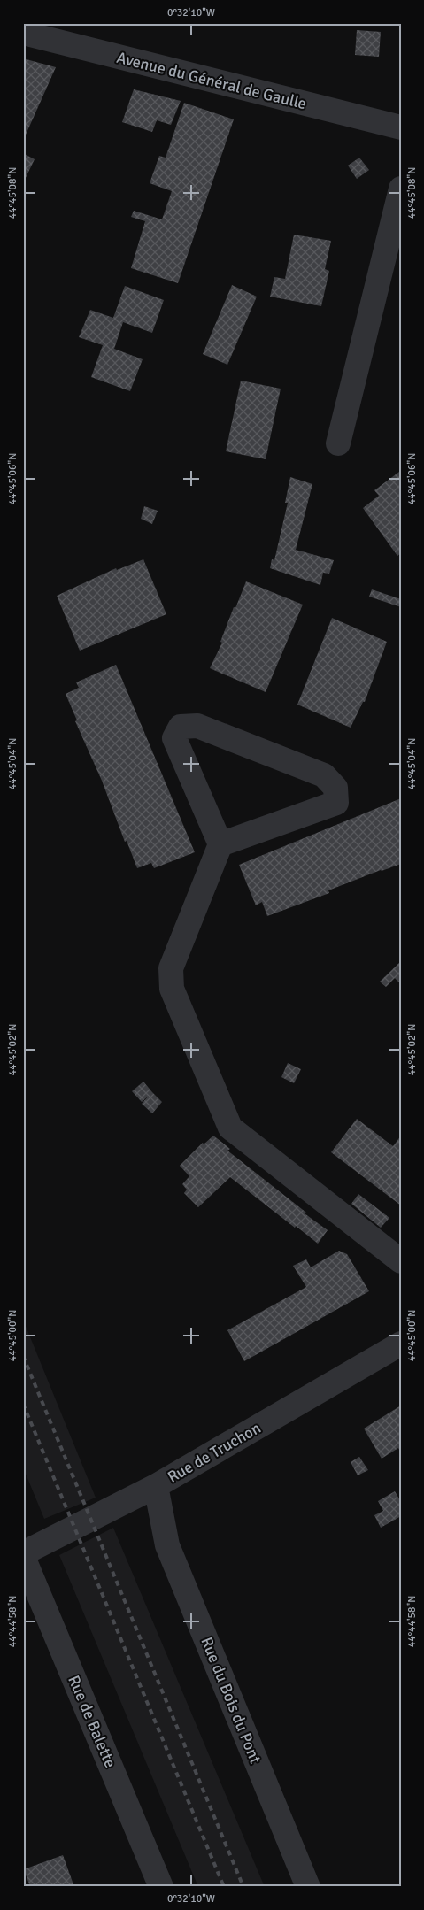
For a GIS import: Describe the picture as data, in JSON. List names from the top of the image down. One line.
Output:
{"streets":{"street":["Avenue du Général de Gaulle","Rue de Truchon","Rue du Bois du Pont","Rue de Balette"]},"crossings":[["Rue de Truchon","Rue du Bois du Pont"],["Rue de Truchon","Rue de Balette"]],"coordinates":["0°32'10\"W","44°45'08\"N","44°45'06\"N","44°45'04\"N","44°45'02\"N","44°45'00\"N","44°44'58\"N"]}
